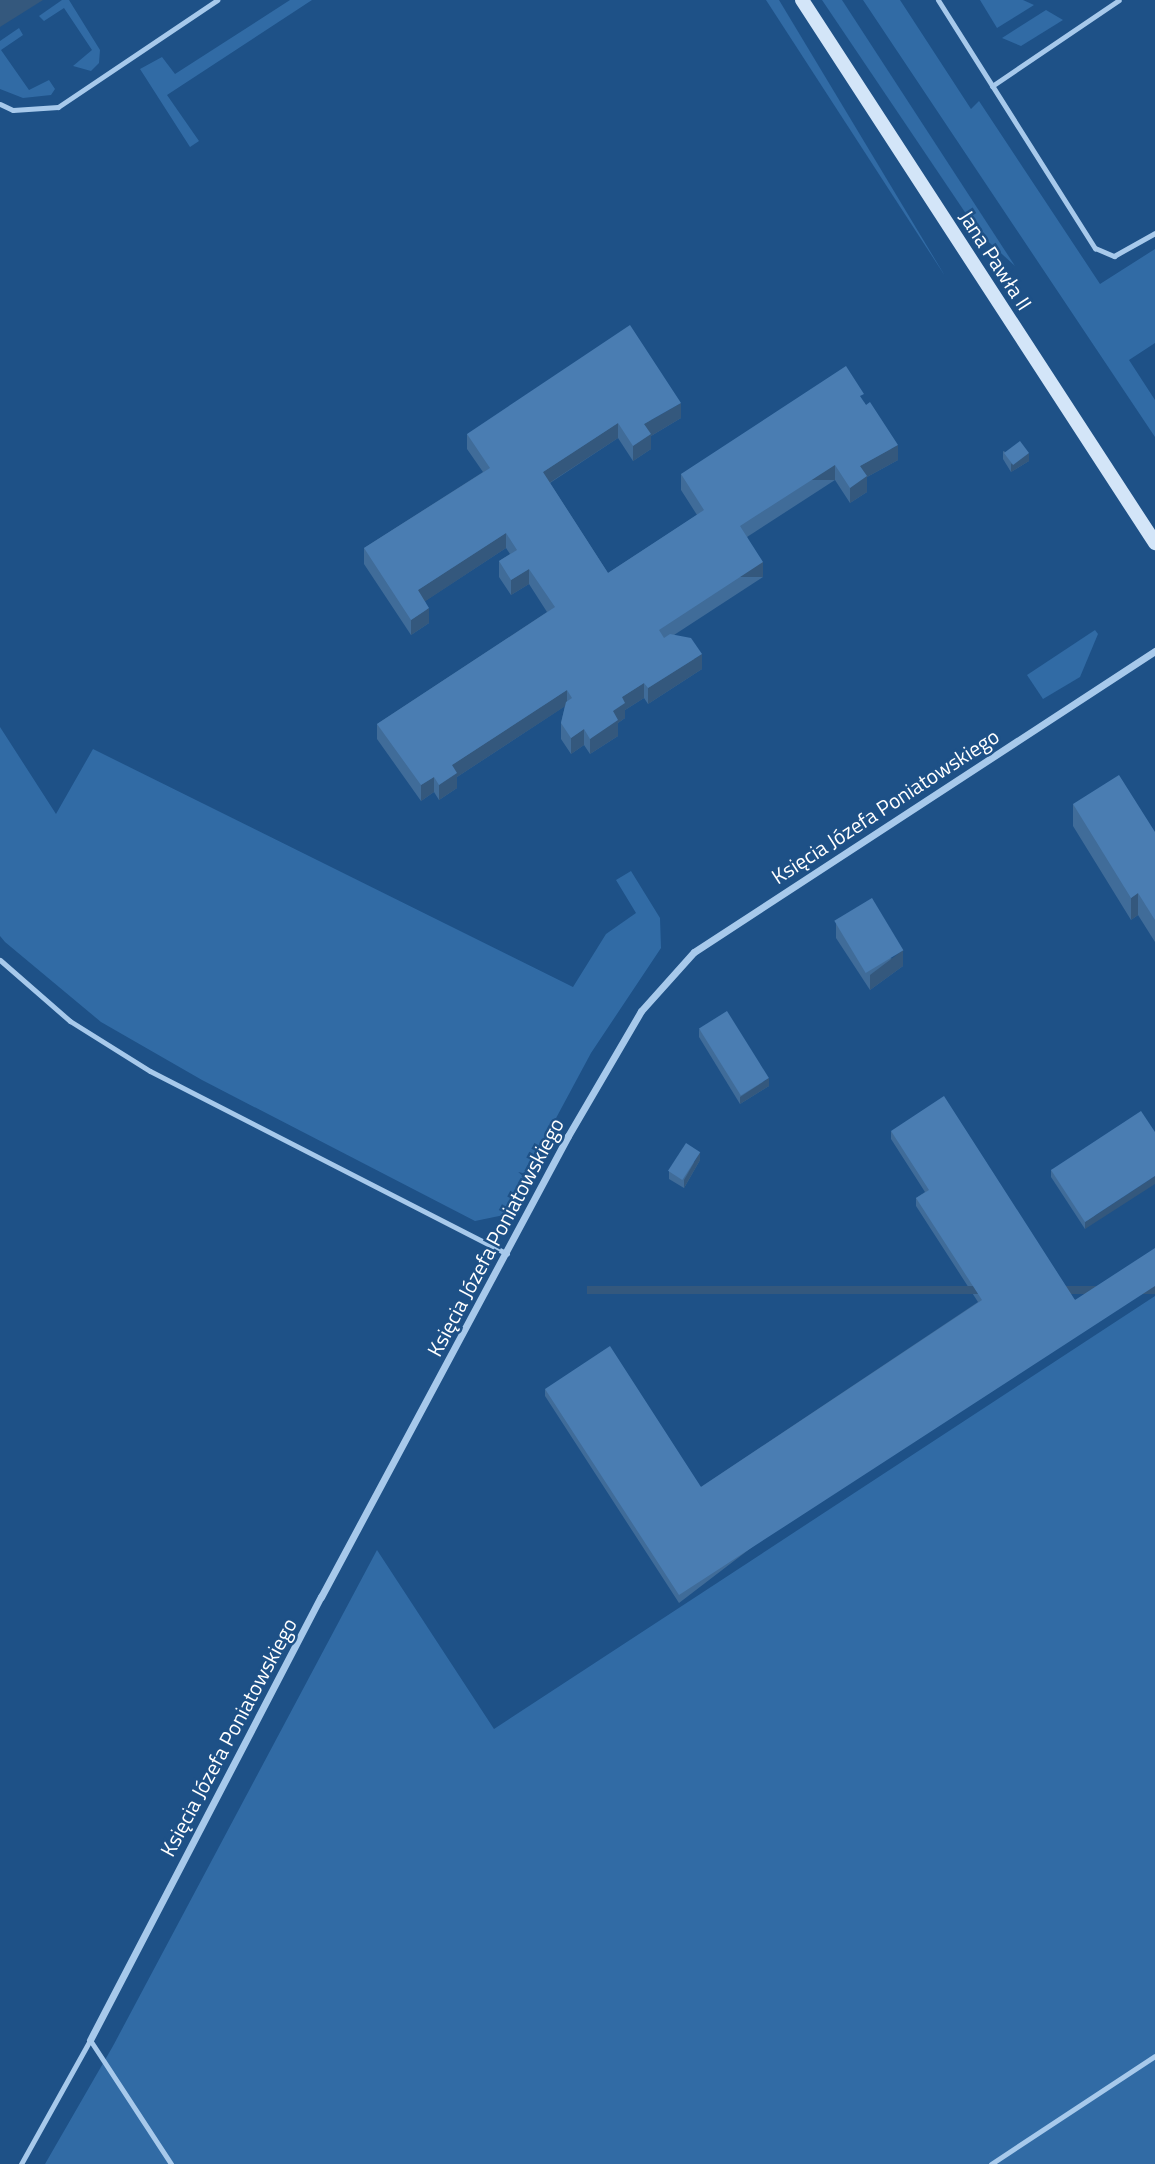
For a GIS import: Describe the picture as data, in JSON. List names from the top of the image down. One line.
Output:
{"streets":{"main road":["Jana Pawła II"],"street":["Księcia Józefa Poniatowskiego"]}}
